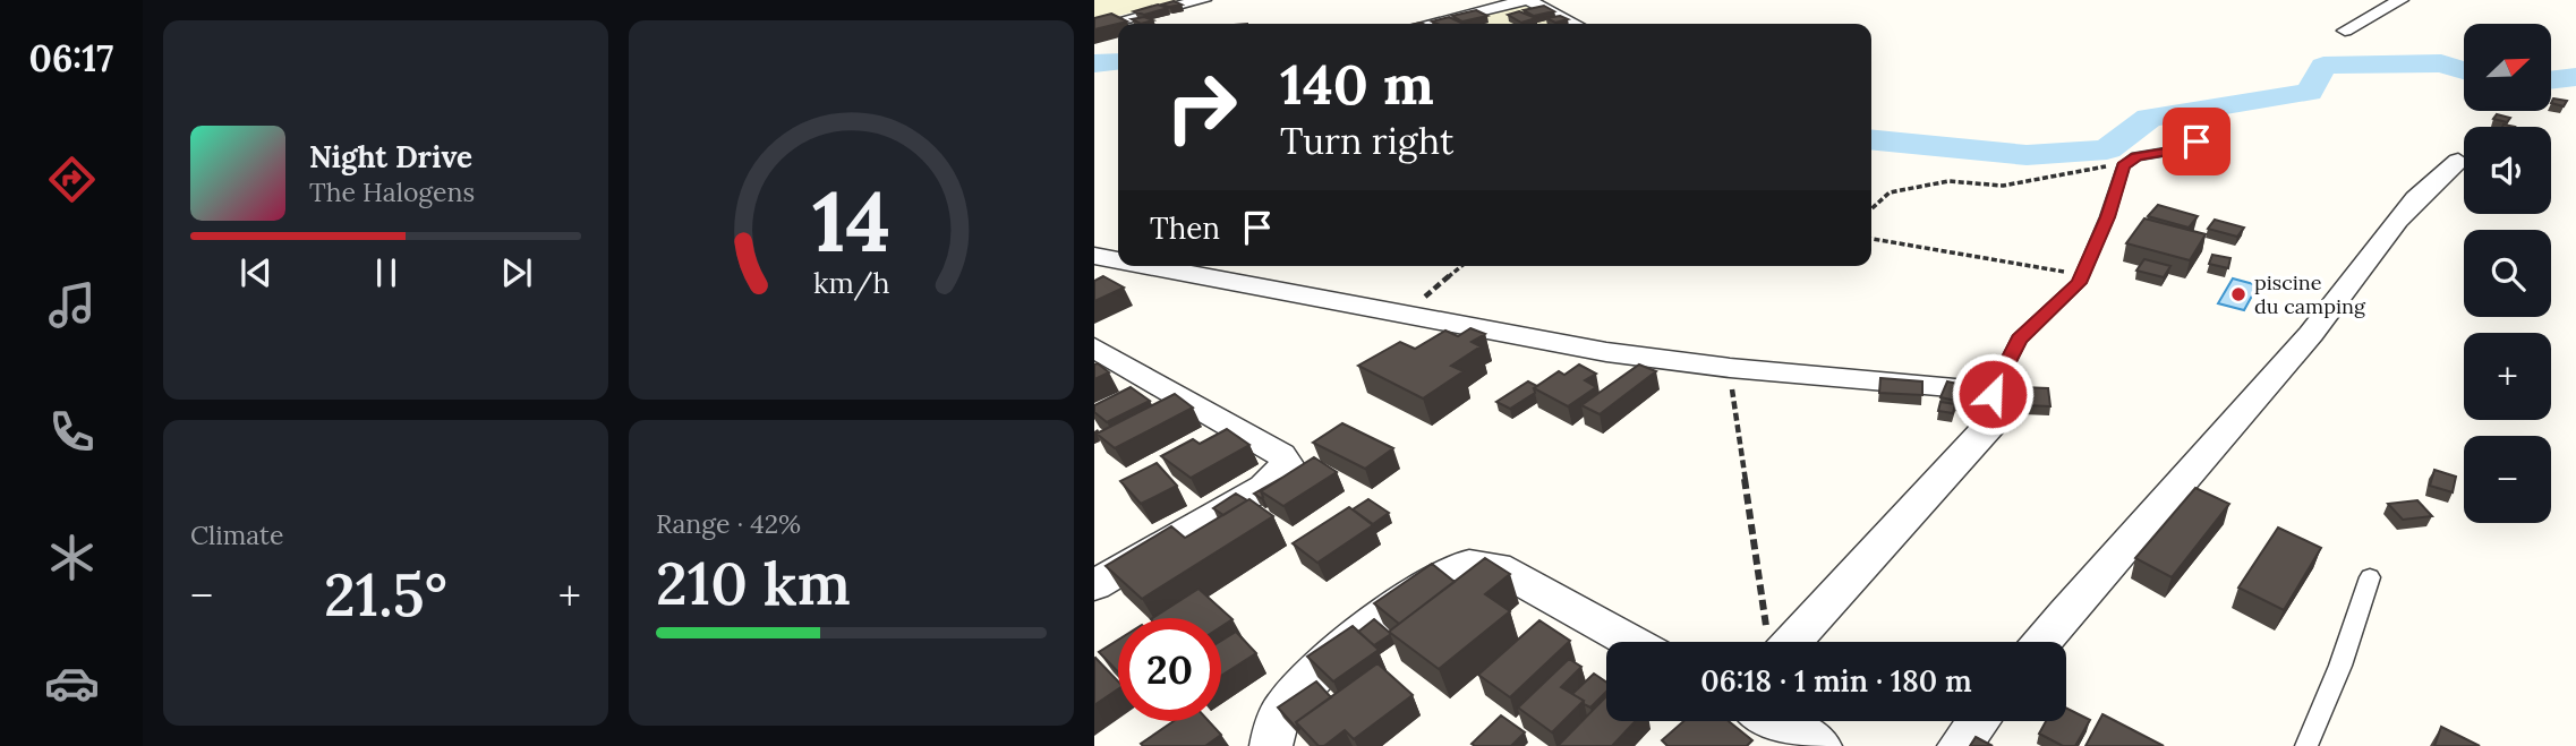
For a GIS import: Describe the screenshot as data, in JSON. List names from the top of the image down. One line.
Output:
{"places":["piscine du camping"],"north":"top right","page":{"tabs":"06:17","map_buttons":["+","−"],"turn":["140 m","Turn right"],"song":["Night Drive","The Halogens"],"then":"Then","tile":["Climate",["Range · 42%","210 km"]],"heat":["−","21.5°","+"],"limit":"20","trip":"06:18 · 1 min · 180 m","gauge":["14","km/h"]}}
